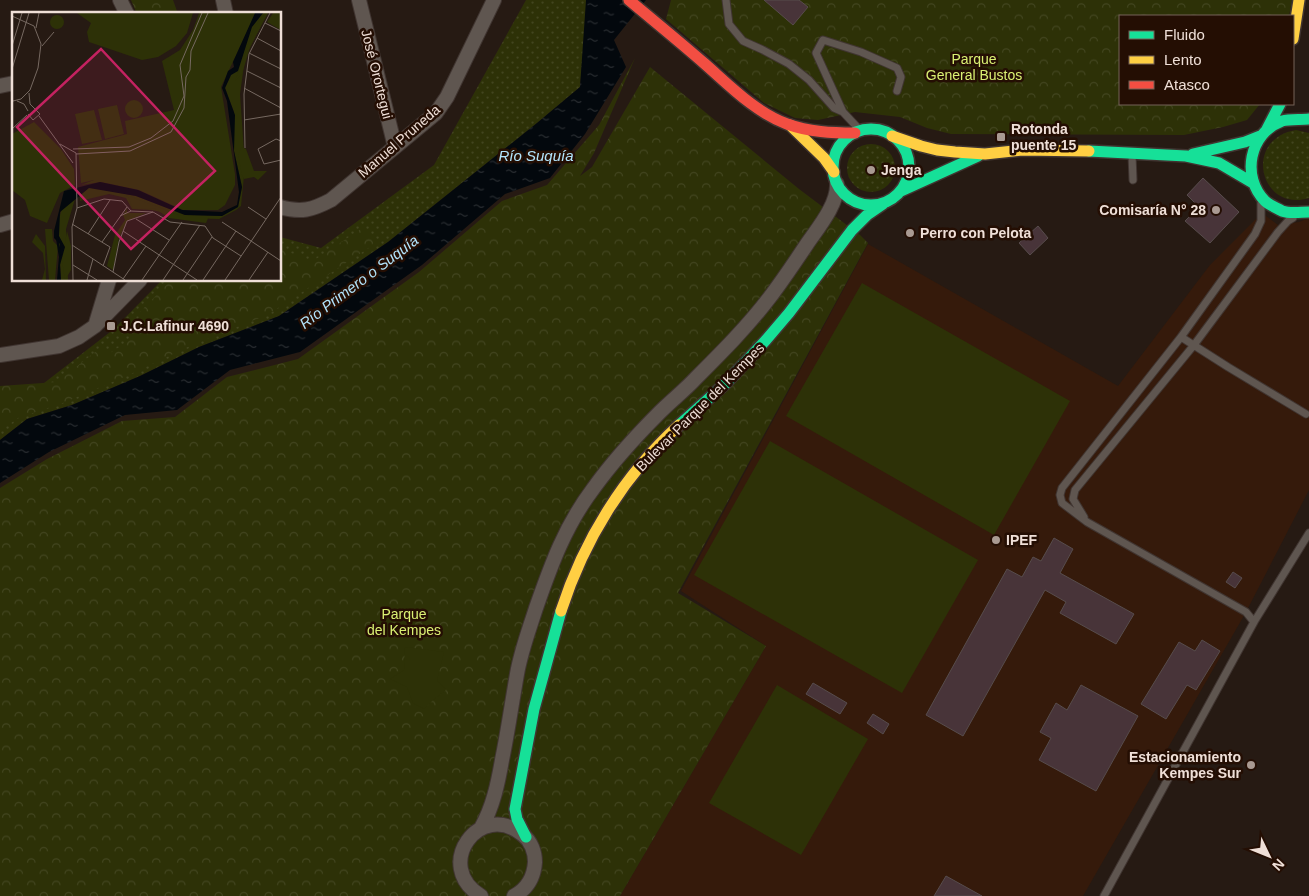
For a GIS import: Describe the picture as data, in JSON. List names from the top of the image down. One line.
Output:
{"streets":{"main road":["Bulevar Parque del Kempes"],"street":["José Orortegui","Manuel Pruneda"]},"crossings":[["José Orortegui","Manuel Pruneda"]],"water":["Río Suquía","Río Primero o Suquía"],"parks":["Parque General Bustos","Parque del Kempes"],"places":{"transit":["Rotonda puente 15","J.C.Lafinur 4690"],"other":["Jenga","Comisaría N° 28","Perro con Pelota","IPEF","Estacionamiento Kempes Sur"]},"legend":["Fluido","Lento","Atasco"],"north":"bottom right"}
